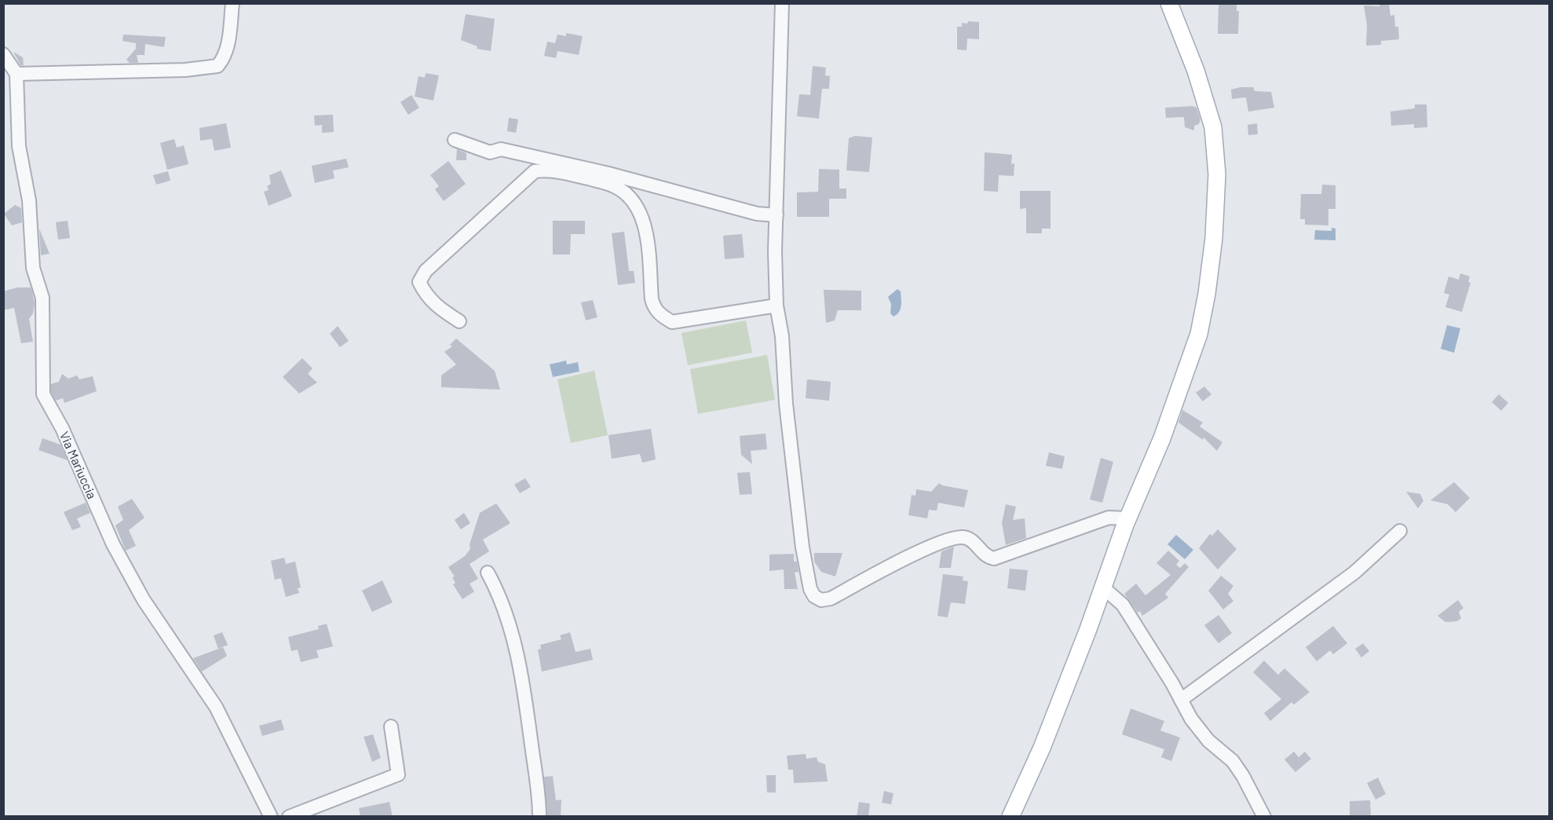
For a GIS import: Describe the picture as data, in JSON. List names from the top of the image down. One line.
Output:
{"streets":{"street":["Via Mariuccia"]}}
